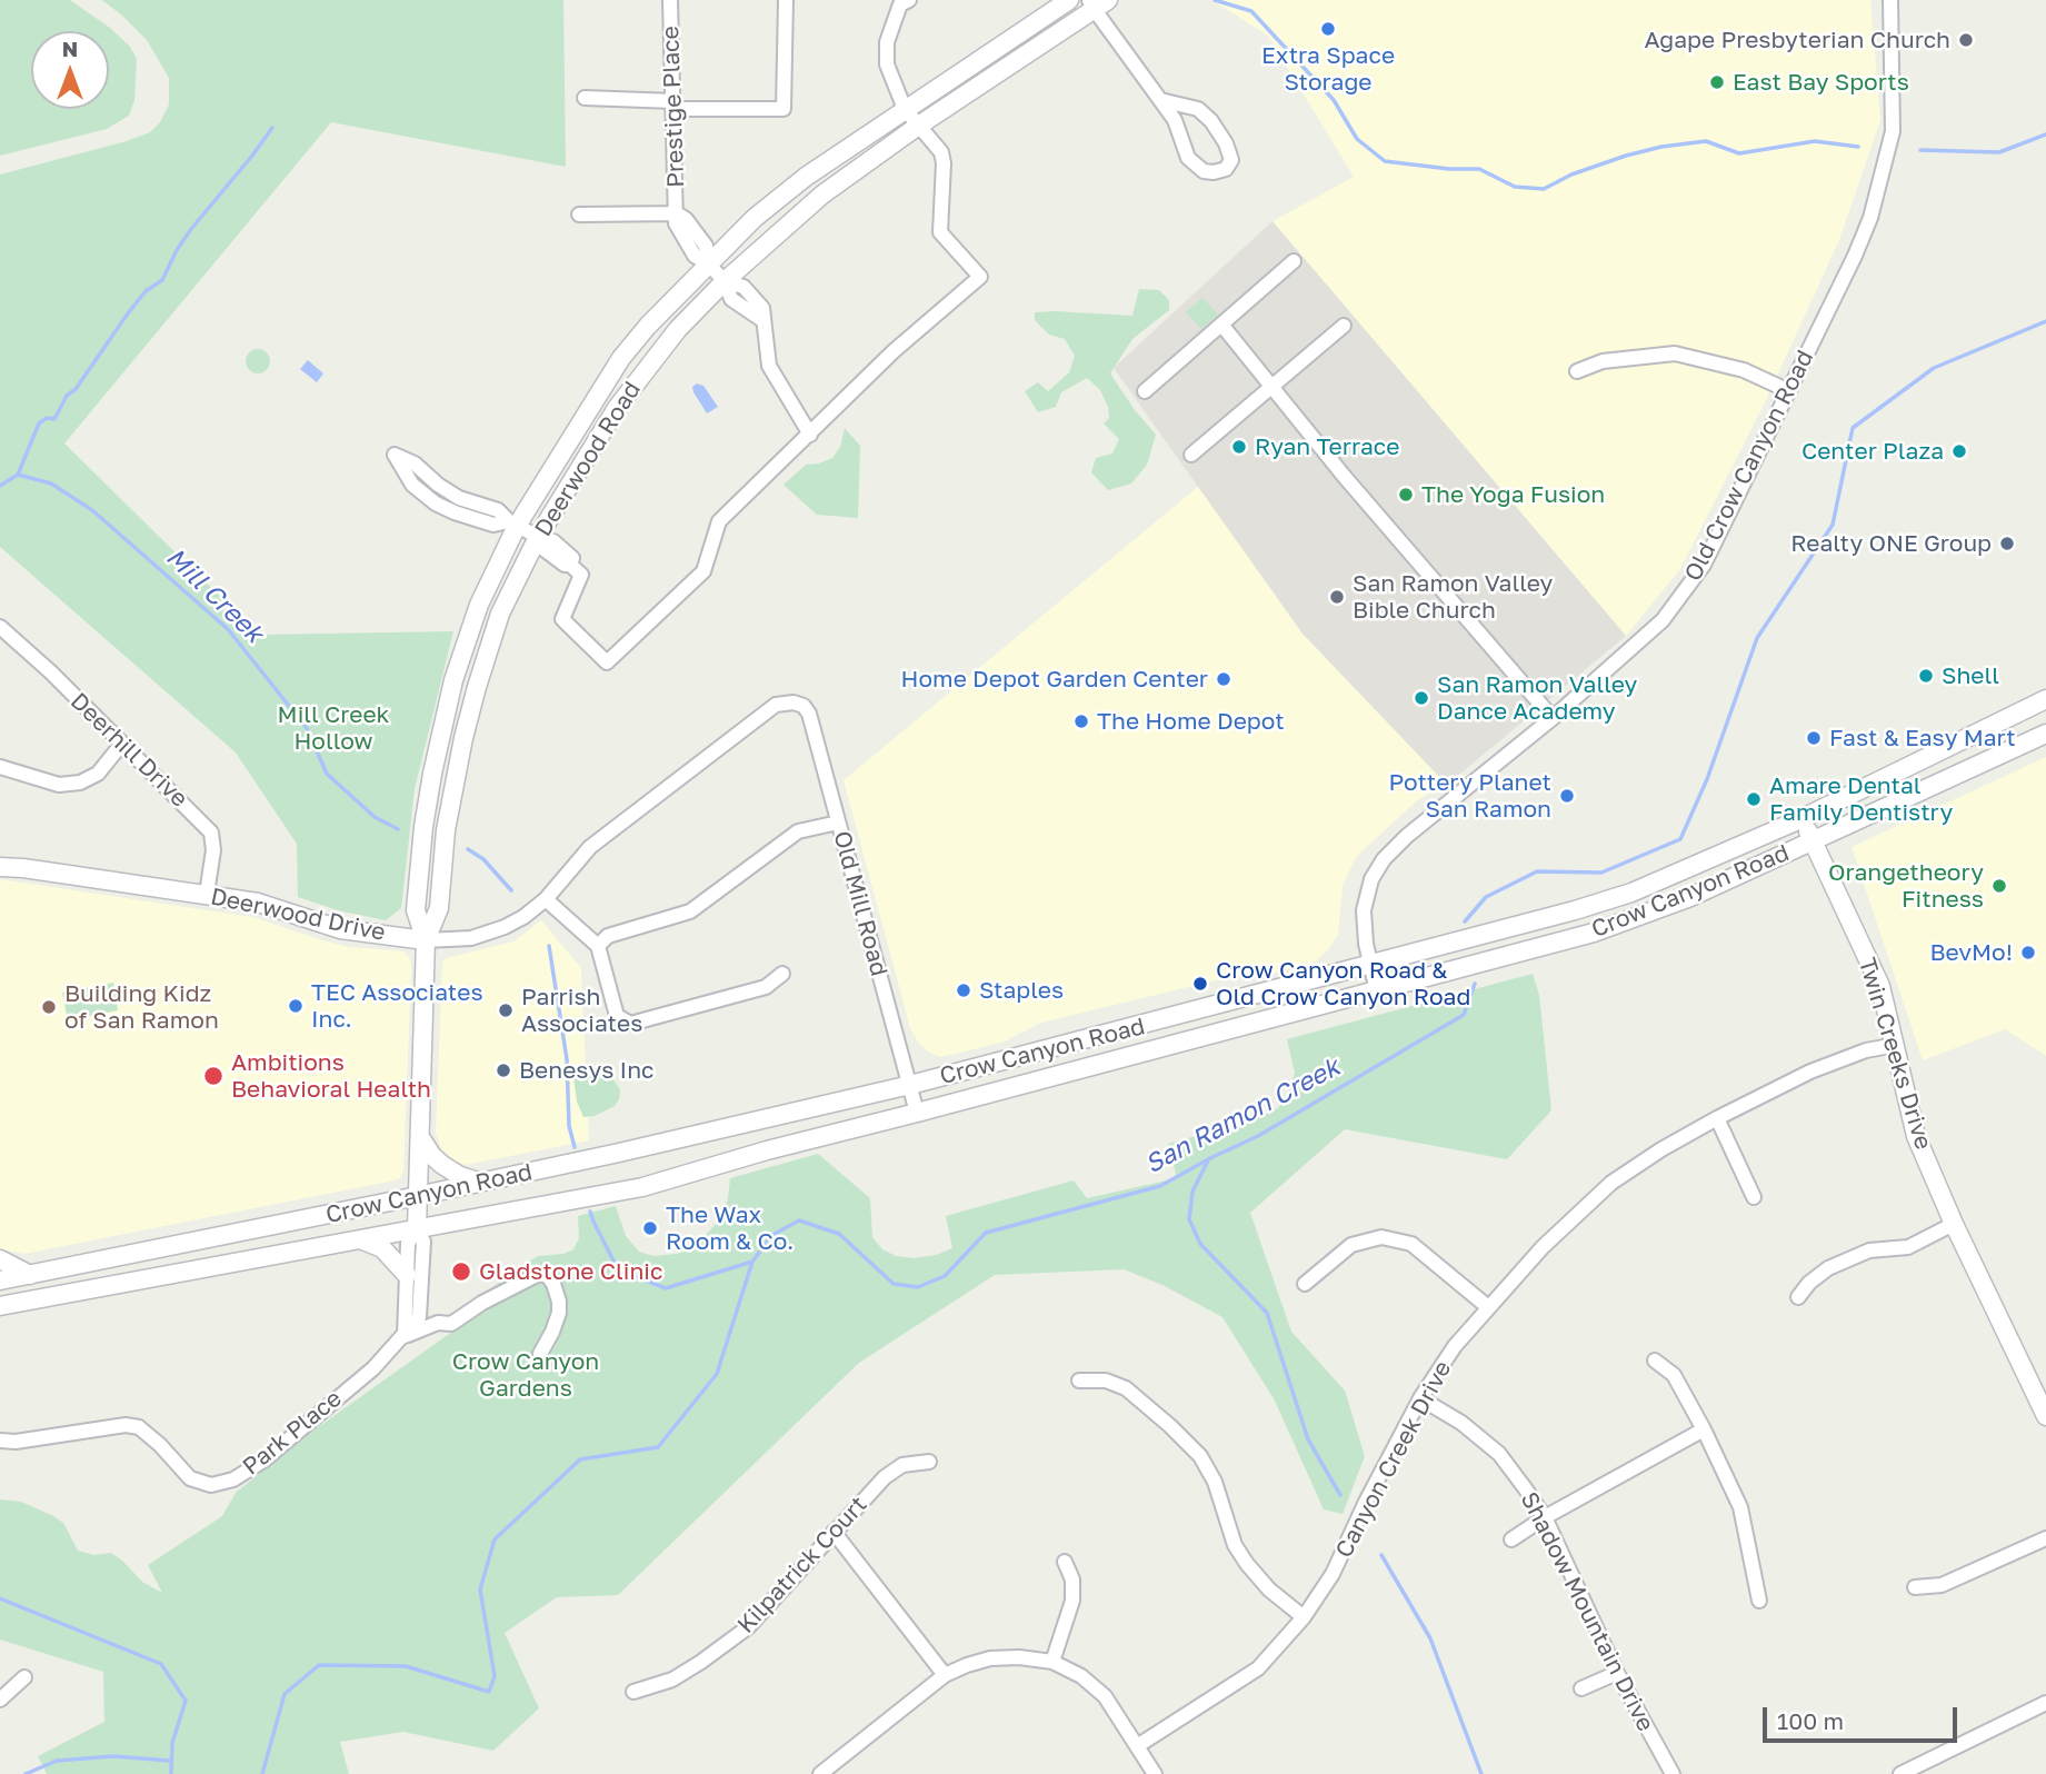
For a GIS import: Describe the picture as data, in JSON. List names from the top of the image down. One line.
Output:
{"streets":{"main road":["Deerwood Road","Crow Canyon Road","Deerwood Drive","Twin Creeks Drive"],"street":["Prestige Place","Old Crow Canyon Road","Deerhill Drive","Old Mill Road","Park Place","Canyon Creek Drive","Kilpatrick Court","Shadow Mountain Drive"]},"crossings":[["Prestige Place","Deerwood Road"],["Deerwood Road","Crow Canyon Road"],["Deerwood Road","Deerwood Drive"],["Deerwood Road","Park Place"],["Old Crow Canyon Road","Crow Canyon Road"],["Deerhill Drive","Deerwood Drive"],["Crow Canyon Road","Old Mill Road"],["Crow Canyon Road","Twin Creeks Drive"],["Crow Canyon Road","Park Place"],["Old Mill Road","Deerwood Drive"],["Twin Creeks Drive","Canyon Creek Drive"],["Canyon Creek Drive","Shadow Mountain Drive"]],"water":["Mill Creek","San Ramon Creek"],"parks":["Mill Creek Hollow","Crow Canyon Gardens"],"places":["Extra Space Storage","Agape Presbyterian Church","East Bay Sports","Ryan Terrace","Center Plaza","The Yoga Fusion","Realty ONE Group","San Ramon Valley Bible Church","Shell","Home Depot Garden Center","San Ramon Valley Dance Academy","The Home Depot","Fast & Easy Mart","Pottery Planet San Ramon","Amare Dental Family Dentistry","Orangetheory Fitness","BevMo!","Crow Canyon Road & Old Crow Canyon Road","Staples","TEC Associates Inc.","Building Kidz of San Ramon","Parrish Associates","Benesys Inc","Ambitions Behavioral Health","The Wax Room & Co.","Gladstone Clinic"],"scale_bar":"100 m","north":"top"}
